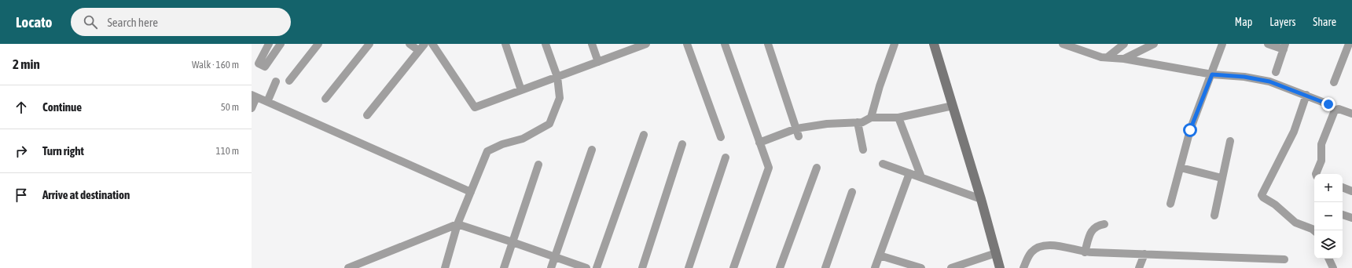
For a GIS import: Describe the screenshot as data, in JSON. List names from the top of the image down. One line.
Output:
{"page":{"header":"Locato","search":"Search here","nav":["Map","Layers","Share"],"heading":["2 min","Walk · 160 m"],"list":[["Continue","50 m"],["Turn right","110 m"],"Arrive at destination"],"map_buttons":["+","−"]}}
